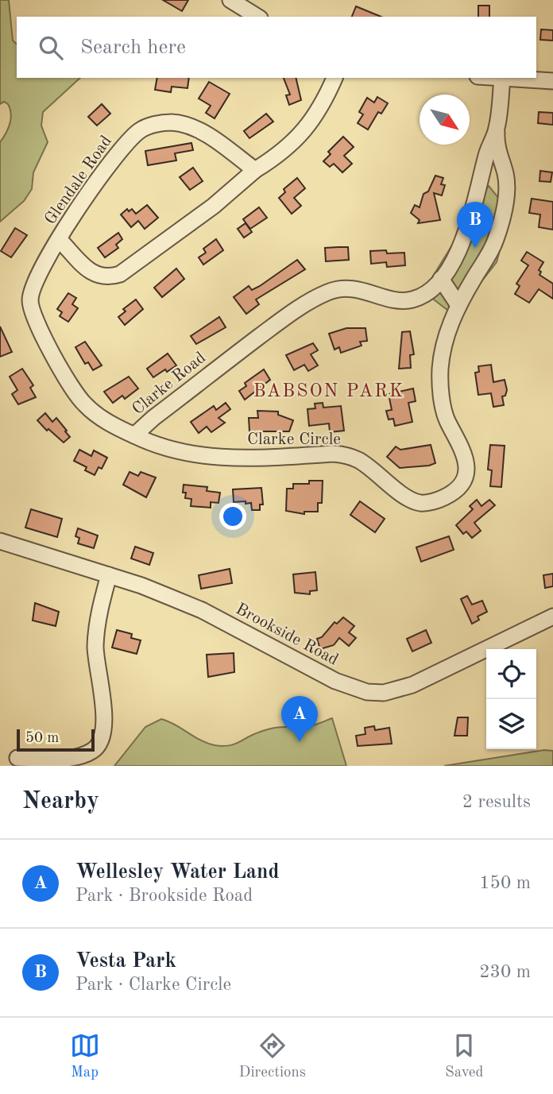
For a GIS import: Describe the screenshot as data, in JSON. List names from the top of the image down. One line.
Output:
{"streets":{"street":["Glendale Road","Clarke Road","Clarke Circle","Brookside Road"]},"crossings":[["Glendale Road","Clarke Road"],["Clarke Road","Clarke Circle"]],"districts":["BABSON PARK"],"scale_bar":"50 m","north":"bottom right","page":{"search":"Search here","pins":["B","A"],"scale":"50 m","heading":["Nearby","2 results"],"list":[{"mark":"A","name":"Wellesley Water Land","note":"Park · Brookside Road","value":"150 m"},{"mark":"B","name":"Vesta Park","note":"Park · Clarke Circle","value":"230 m"}],"nav":["Map","Directions","Saved"]}}
